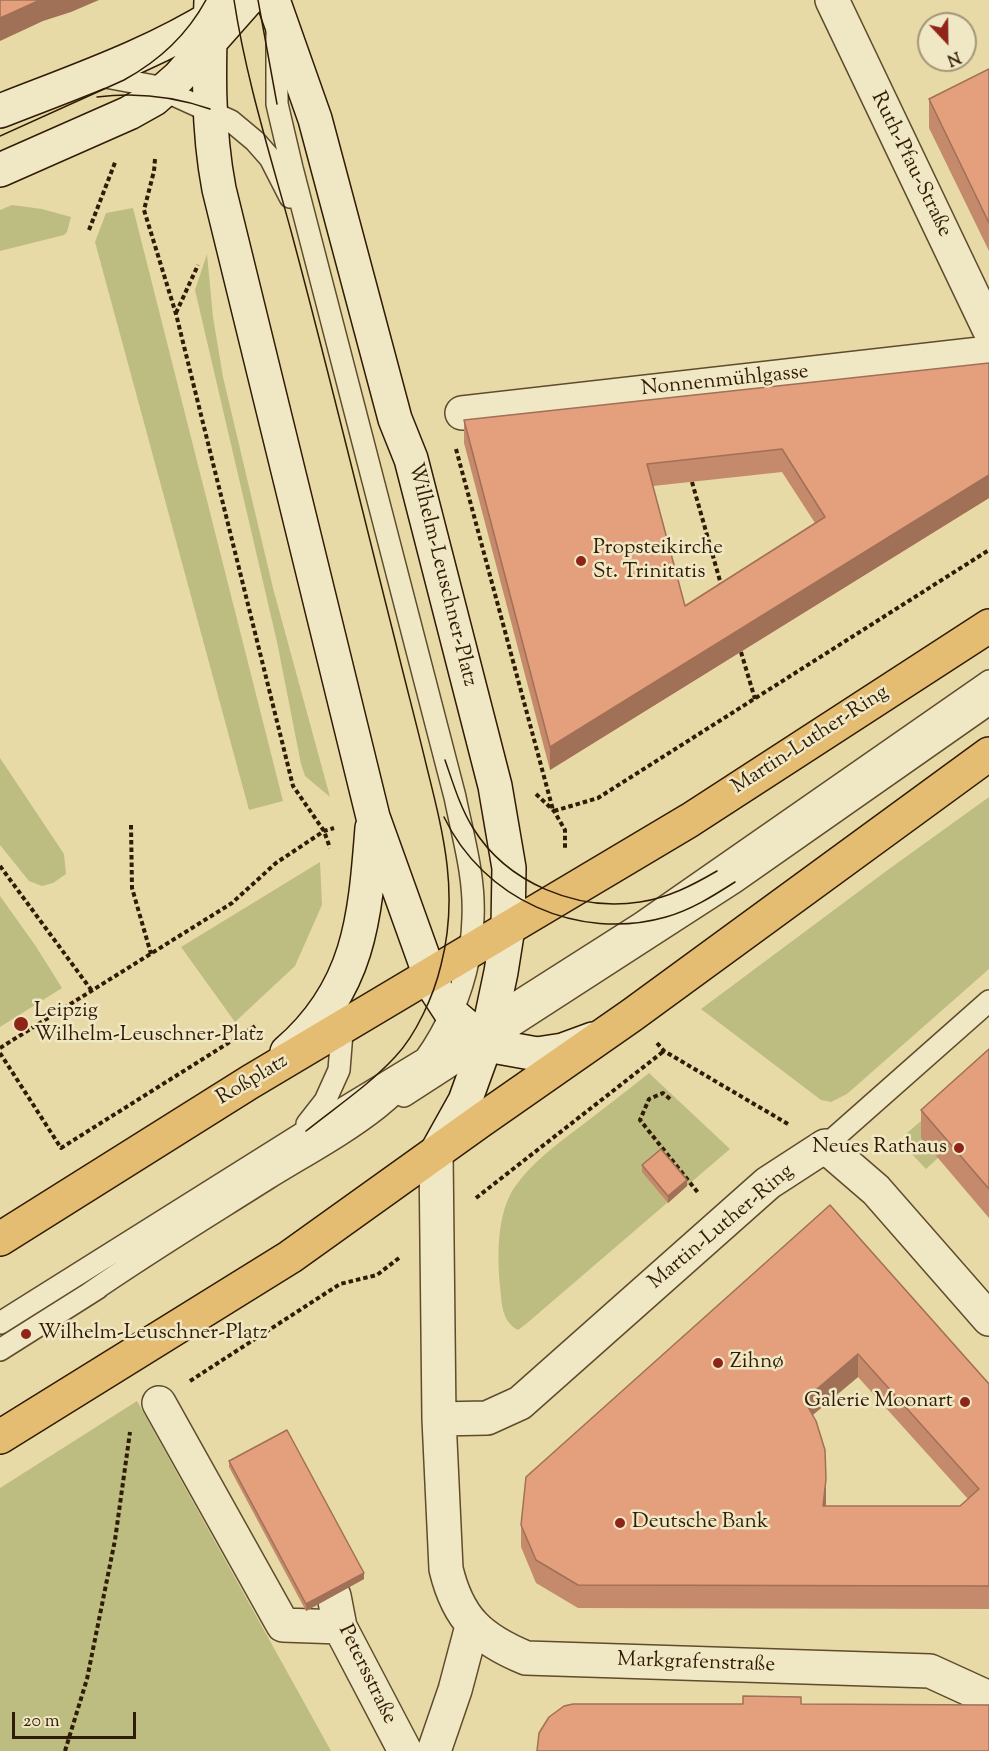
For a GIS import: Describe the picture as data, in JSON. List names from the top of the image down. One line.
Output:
{"streets":{"main road":["Martin-Luther-Ring","Roßplatz"],"street":["Ruth-Pfau-Straße","Nonnenmühlgasse","Wilhelm-Leuschner-Platz","Markgrafenstraße","Petersstraße"]},"crossings":[["Wilhelm-Leuschner-Platz","Martin-Luther-Ring"],["Wilhelm-Leuschner-Platz","Roßplatz"],["Martin-Luther-Ring","Roßplatz"]],"places":["Propsteikirche St. Trinitatis","Leipzig Wilhelm-Leuschner-Platz","Neues Rathaus","Wilhelm-Leuschner-Platz","Zihnø","Galerie Moonart","Deutsche Bank"],"scale_bar":"20 m","north":"bottom"}
